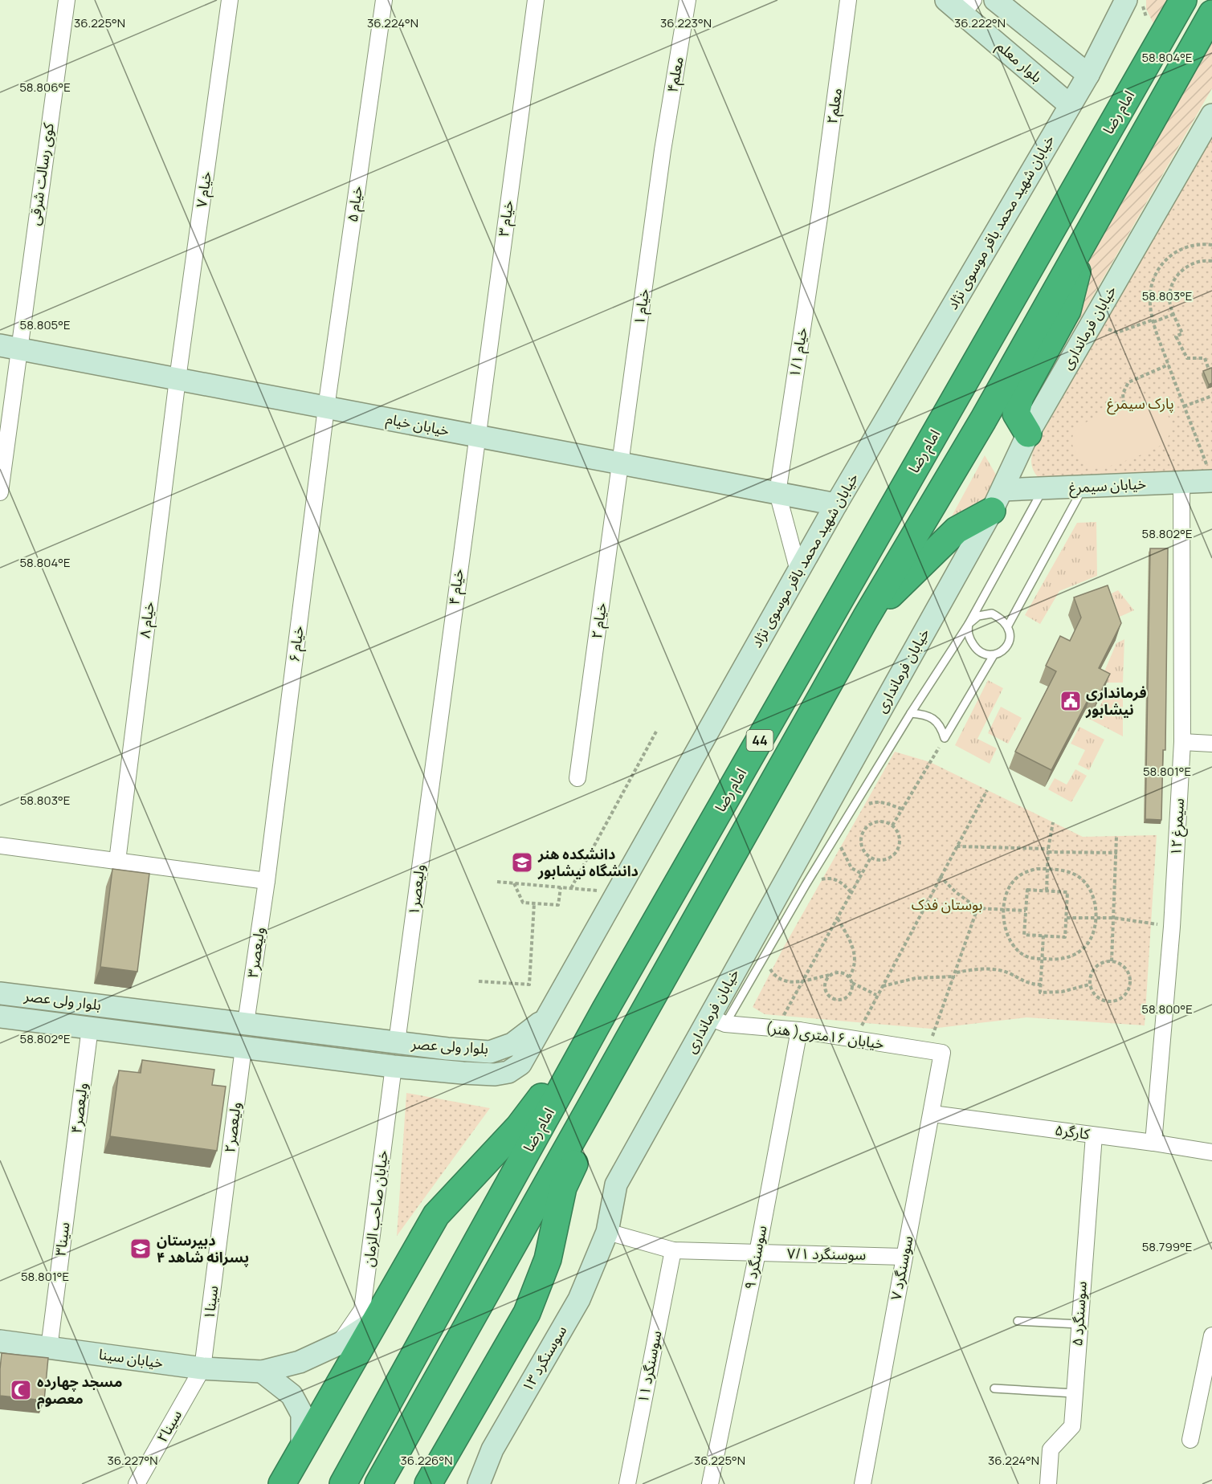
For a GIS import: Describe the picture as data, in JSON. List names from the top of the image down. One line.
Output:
{"streets":{"highway":["امام رضا","44"],"main road":["بلوار معلم","خیابان شهید محمد باقر موسوی نژاد","خیابان فرمانداری","خیابان خیام","خیابان سیمرغ","بلوار ولی عصر","خیابان سینا","سوسنگرد ۱۳"],"street":["معلم۴","معلم۲","کوی رسالت شرقی","خیام ۷","خیام ۵","خیام ۳","خیام ۱","خیام ۱/۱","خیام ۴","خیام ۸","خیام ۲","خیام ۶","سیمرغ ۱۲","ولیعصر۱","ولیعصر۳","خیابان ۱۶متری( هنر)","ولیعصر۴","ولیعصر۲","کارگر۵","خیابان صاحب الزمان","سینا۳","سوسنگرد ۷/۱","سوسنگرد ۹","سوسنگرد ۷","سینا۱","سوسنگرد ۵","سوسنگرد ۱۱","سینا۲"]},"crossings":[["بلوار معلم","خیابان شهید محمد باقر موسوی نژاد"],["معلم۴","خیام ۱"],["معلم۲","خیام ۱/۱"],["کوی رسالت شرقی","خیابان خیام"],["خیام ۷","خیابان خیام"],["خیام ۷","خیام ۸"],["خیام ۵","خیابان خیام"],["خیام ۵","خیام ۶"],["خیام ۳","خیابان خیام"],["خیام ۳","خیام ۴"],["خیابان شهید محمد باقر موسوی نژاد","خیابان خیام"],["خیابان شهید محمد باقر موسوی نژاد","بلوار ولی عصر"],["خیام ۱","خیابان خیام"],["خیام ۱","خیام ۲"],["خیابان فرمانداری","خیابان سیمرغ"],["خیابان فرمانداری","خیابان ۱۶متری( هنر)"],["خیابان فرمانداری","سوسنگرد ۷/۱"],["خیابان فرمانداری","سوسنگرد ۱۳"],["خیام ۱/۱","خیابان خیام"],["خیابان خیام","خیام ۴"],["خیابان خیام","خیام ۸"],["خیابان خیام","خیام ۲"],["خیابان خیام","خیام ۶"],["خیابان سیمرغ","سیمرغ ۱۲"],["خیام ۴","ولیعصر۱"],["خیام ۶","ولیعصر۳"],["سیمرغ ۱۲","کارگر۵"],["ولیعصر۱","بلوار ولی عصر"],["ولیعصر۳","بلوار ولی عصر"],["بلوار ولی عصر","ولیعصر۴"],["بلوار ولی عصر","ولیعصر۲"],["بلوار ولی عصر","خیابان صاحب الزمان"],["خیابان ۱۶متری( هنر)","سوسنگرد ۹"],["خیابان ۱۶متری( هنر)","سوسنگرد ۷"],["ولیعصر۴","سینا۳"],["ولیعصر۲","سینا۱"],["کارگر۵","سوسنگرد ۷"],["کارگر۵","سوسنگرد ۵"],["خیابان صاحب الزمان","خیابان سینا"],["سینا۳","خیابان سینا"],["سوسنگرد ۷/۱","سوسنگرد ۹"],["سوسنگرد ۷/۱","سوسنگرد ۷"],["سوسنگرد ۷/۱","سوسنگرد ۱۳"],["سوسنگرد ۷/۱","سوسنگرد ۱۱"],["سینا۱","خیابان سینا"],["سینا۱","سینا۲"],["خیابان سینا","سینا۲"]],"parks":["پارک سیمرغ","بوستان فدک"],"places":{"public building":["فرمانداری نیشابور"],"school or university":["دانشکده هنر دانشگاه نیشابور","دبیرستان پسرانه شاهد ۴"],"mosque":["مسجد چهارده معصوم"]},"coordinates":["36.225°N","36.224°N","36.223°N","36.222°N","58.804°E","58.806°E","58.803°E","58.805°E","58.802°E","58.801°E","58.800°E","58.799°E","36.227°N","36.226°N"]}
